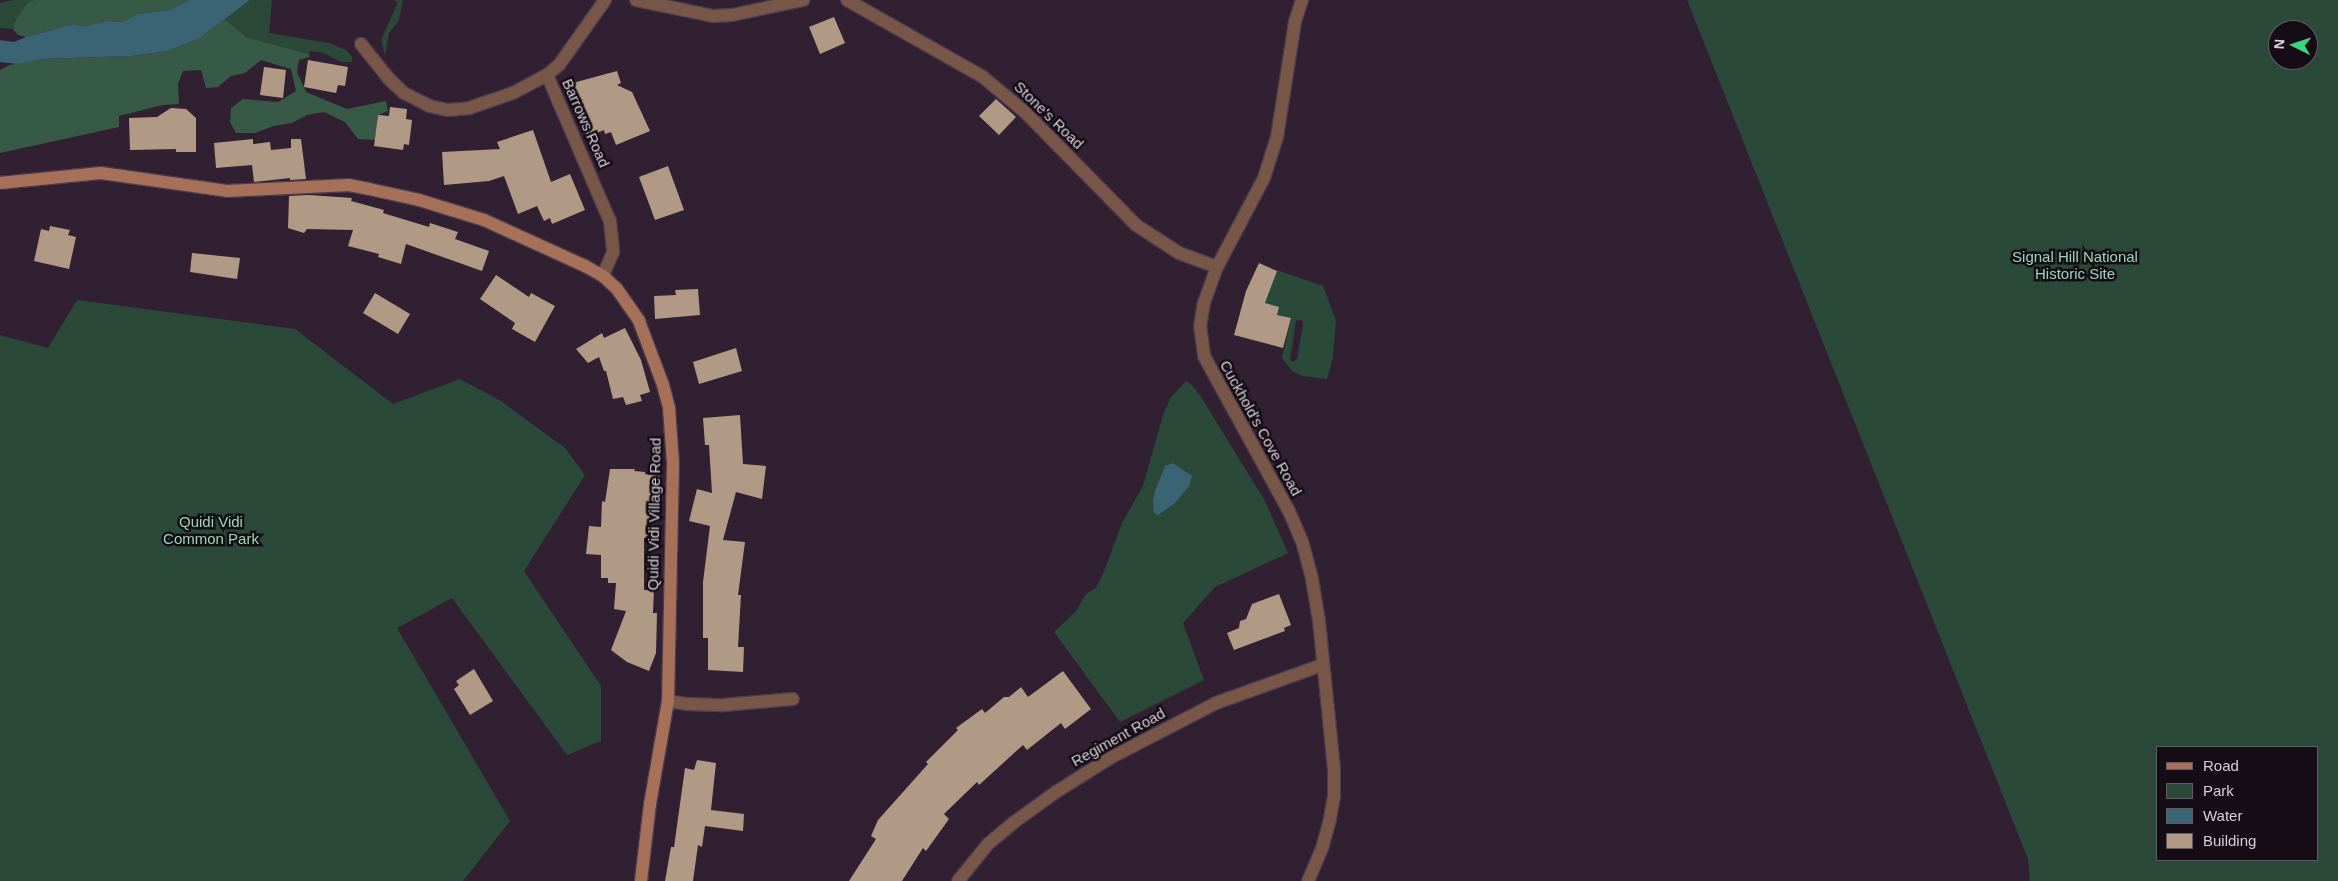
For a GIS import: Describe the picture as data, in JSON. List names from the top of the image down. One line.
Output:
{"streets":{"street":["Stone's Road","Barrows Road","Cuckhold's Cove Road","Quidi Vidi Village Road","Regiment Road"]},"crossings":[["Stone's Road","Cuckhold's Cove Road"],["Barrows Road","Quidi Vidi Village Road"],["Cuckhold's Cove Road","Regiment Road"]],"parks":["Signal Hill National Historic Site","Quidi Vidi Common Park"],"legend":["Road","Park","Water","Building"],"north":"left"}
